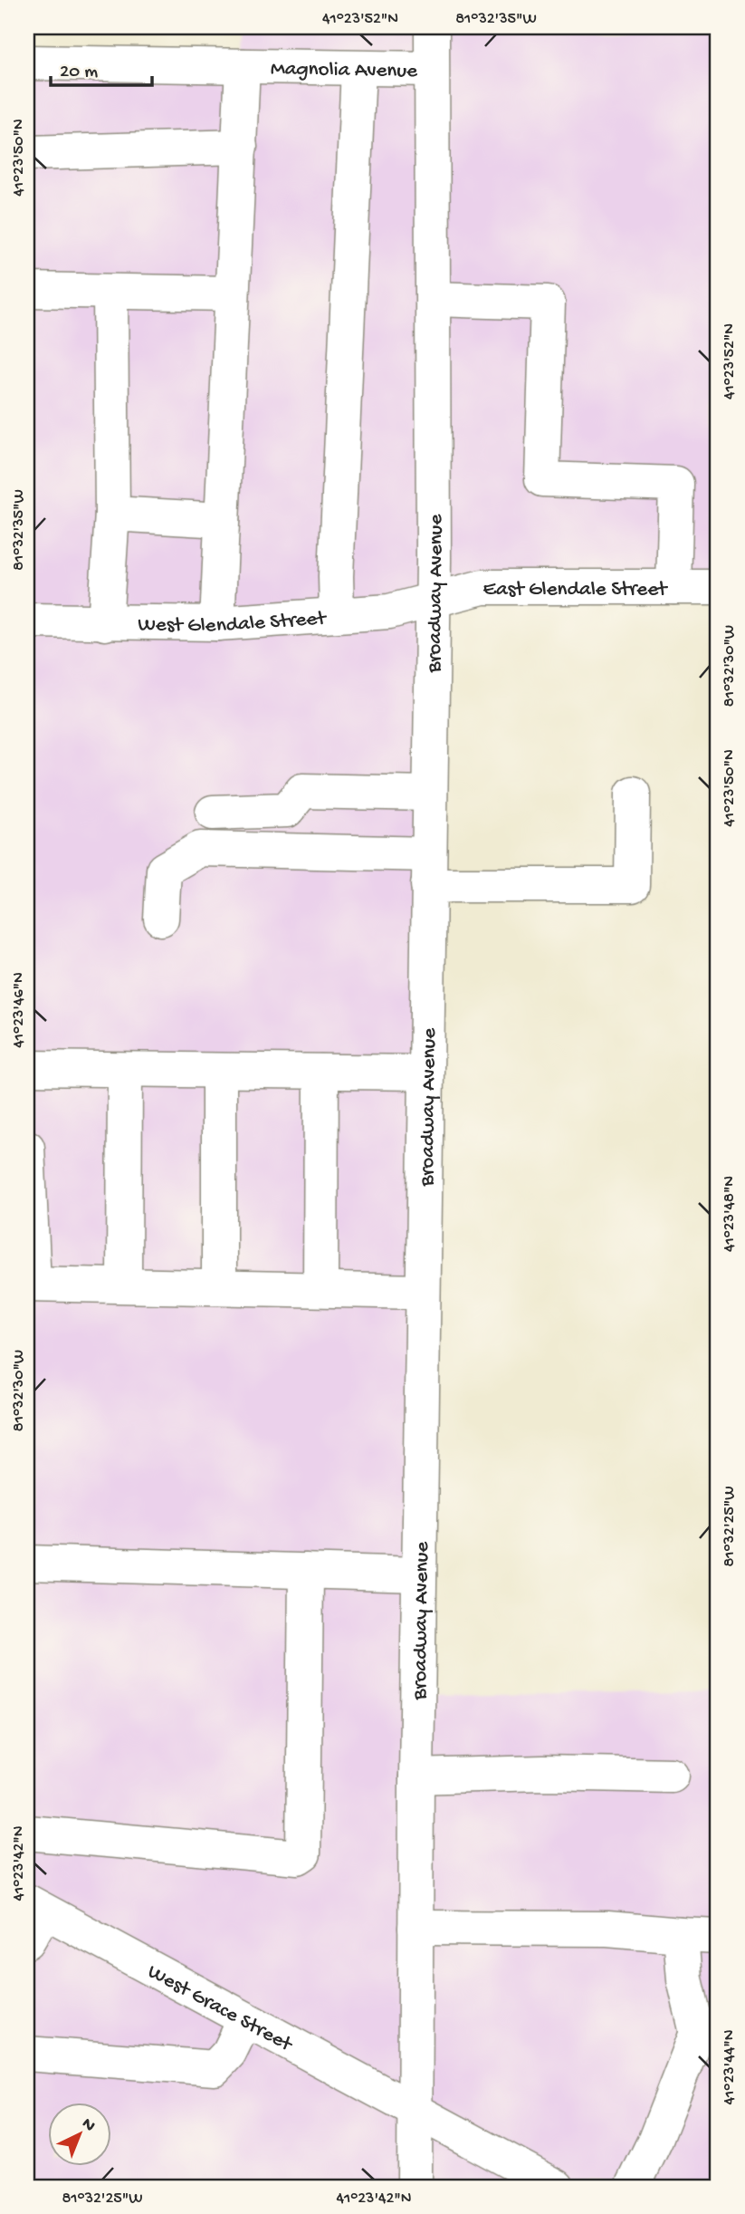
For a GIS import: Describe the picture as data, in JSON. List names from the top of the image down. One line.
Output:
{"streets":{"main road":["Magnolia Avenue","East Glendale Street","Broadway Avenue","West Glendale Street","West Grace Street"]},"crossings":[["Magnolia Avenue","Broadway Avenue"],["East Glendale Street","Broadway Avenue"],["East Glendale Street","West Glendale Street"],["Broadway Avenue","West Glendale Street"],["Broadway Avenue","West Grace Street"]],"scale_bar":"20 m","north":"top right","coordinates":["41°23'52\"N","81°32'35\"W","41°23'50\"N","81°32'30\"W","41°23'46\"N","41°23'48\"N","81°32'25\"W","41°23'42\"N","41°23'44\"N"]}
